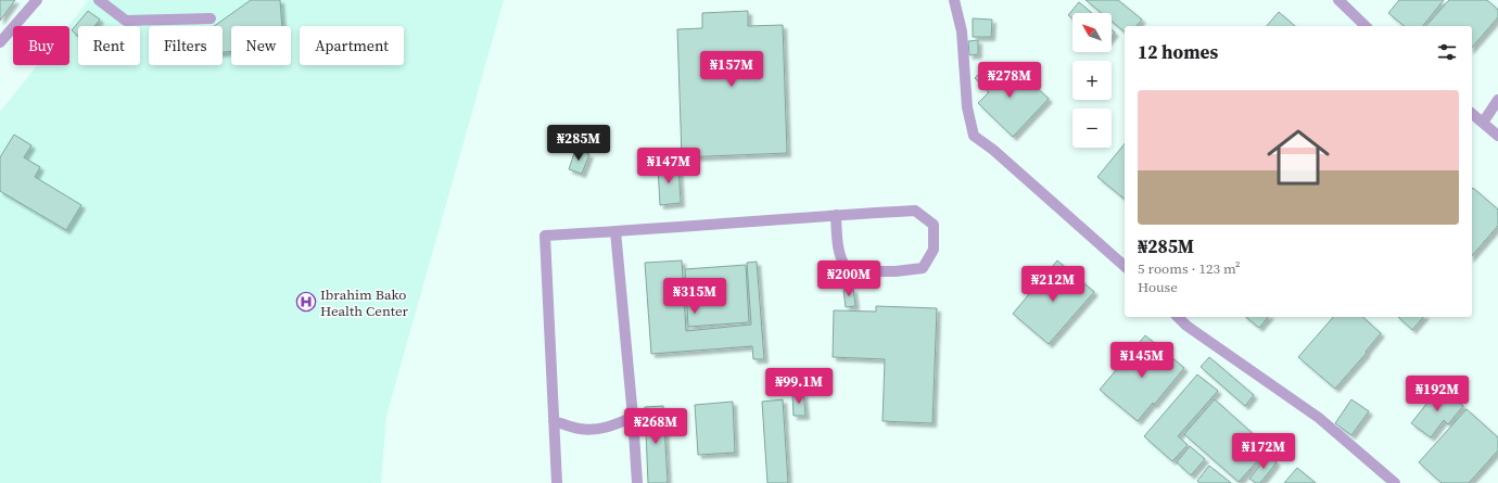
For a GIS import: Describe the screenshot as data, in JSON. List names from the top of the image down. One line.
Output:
{"places":{"hospital":["Ibrahim Bako Health Center"]},"north":"top left","page":{"map_buttons":["+","−"],"chip":["Buy","Rent","Filters","New","Apartment"],"heading":"12 homes","price":["₦157M","₦278M","₦285M","₦147M","₦200M","₦212M","₦315M","₦145M","₦99.1M","₦192M","₦268M","₦172M"],"list":[{"name":"₦285M","note":"5 rooms · 123 m² · House"}]}}
